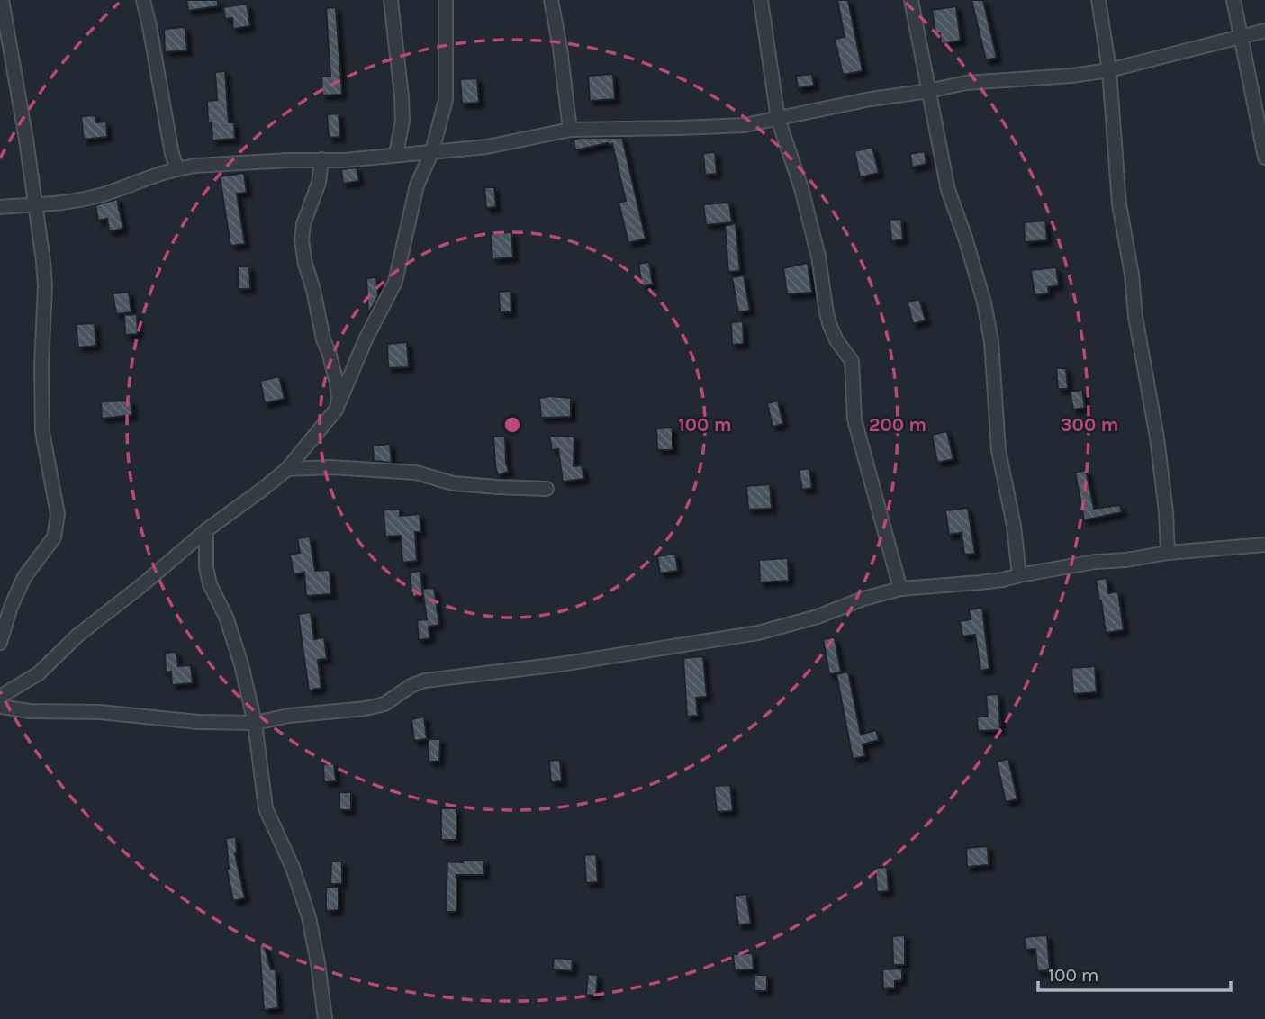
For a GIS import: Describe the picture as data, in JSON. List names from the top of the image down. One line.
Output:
{"scale_bar":"100 m","rings":["100 m","200 m","300 m"]}
